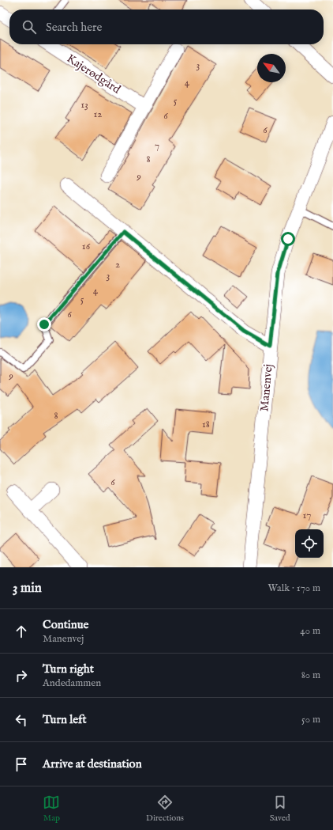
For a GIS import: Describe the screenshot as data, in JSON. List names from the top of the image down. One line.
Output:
{"streets":{"street":["Kajerødgård","Manenvej"]},"house_numbers":["3","4","5","13","12","6","6","7","8","9","16","2","3","4","5","6","9","8","18","6","17"],"north":"top left","page":{"search":"Search here","heading":["3 min","Walk · 170 m"],"list":[["Continue","Manenvej","40 m"],["Turn right","Andedammen","80 m"],["Turn left","50 m"],"Arrive at destination"],"nav":["Map","Directions","Saved"]}}
